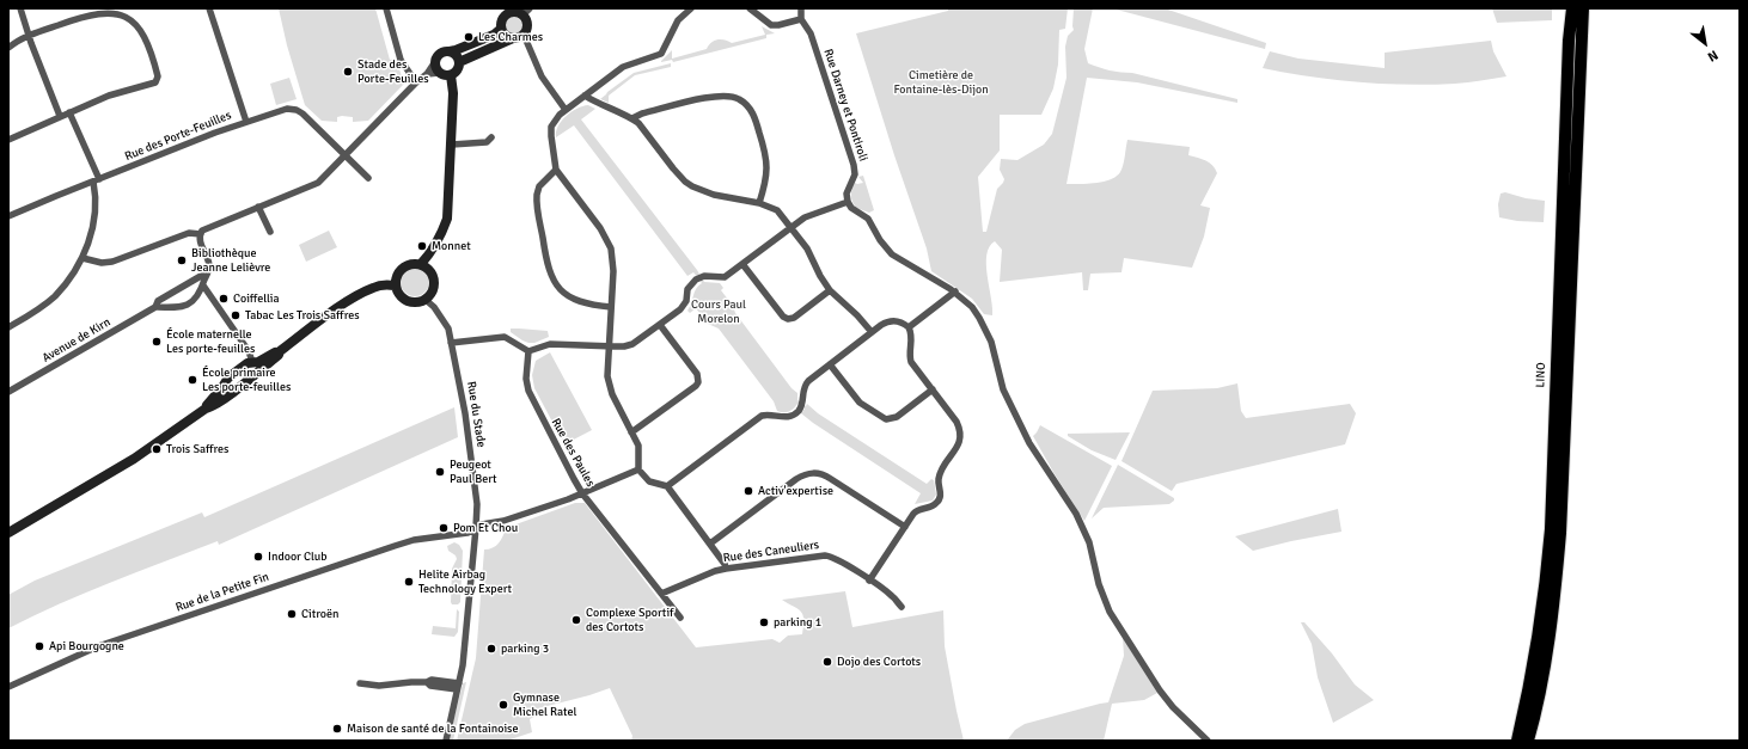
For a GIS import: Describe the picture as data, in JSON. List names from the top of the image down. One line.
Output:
{"streets":{"highway":["LINO"],"street":["Rue Darney et Pontiroli","Rue des Porte-Feuilles","Avenue de Kirn","Rue du Stade","Rue des Paules","Rue des Caneuliers","Rue de la Petite Fin"]},"crossings":[["Rue du Stade","Rue de la Petite Fin"],["Rue des Paules","Rue des Caneuliers"],["Rue des Paules","Rue de la Petite Fin"]],"parks":["Cimetière de Fontaine-lès-Dijon","Cours Paul Morelon"],"places":["Les Charmes","Stade des Porte-Feuilles","Monnet","Bibliothèque Jeanne Lelièvre","Coiffellia","Tabac Les Trois Saffres","École maternelle Les porte-feuilles","École primaire Les porte-feuilles","Trois Saffres","Peugeot Paul Bert","Activ'expertise","Pom Et Chou","Indoor Club","Helite Airbag Technology Expert","Citroën","Complexe Sportif des Cortots","parking 1","Api Bourgogne","parking 3","Dojo des Cortots","Gymnase Michel Ratel","Maison de santé de la Fontainoise"],"north":"bottom right"}
